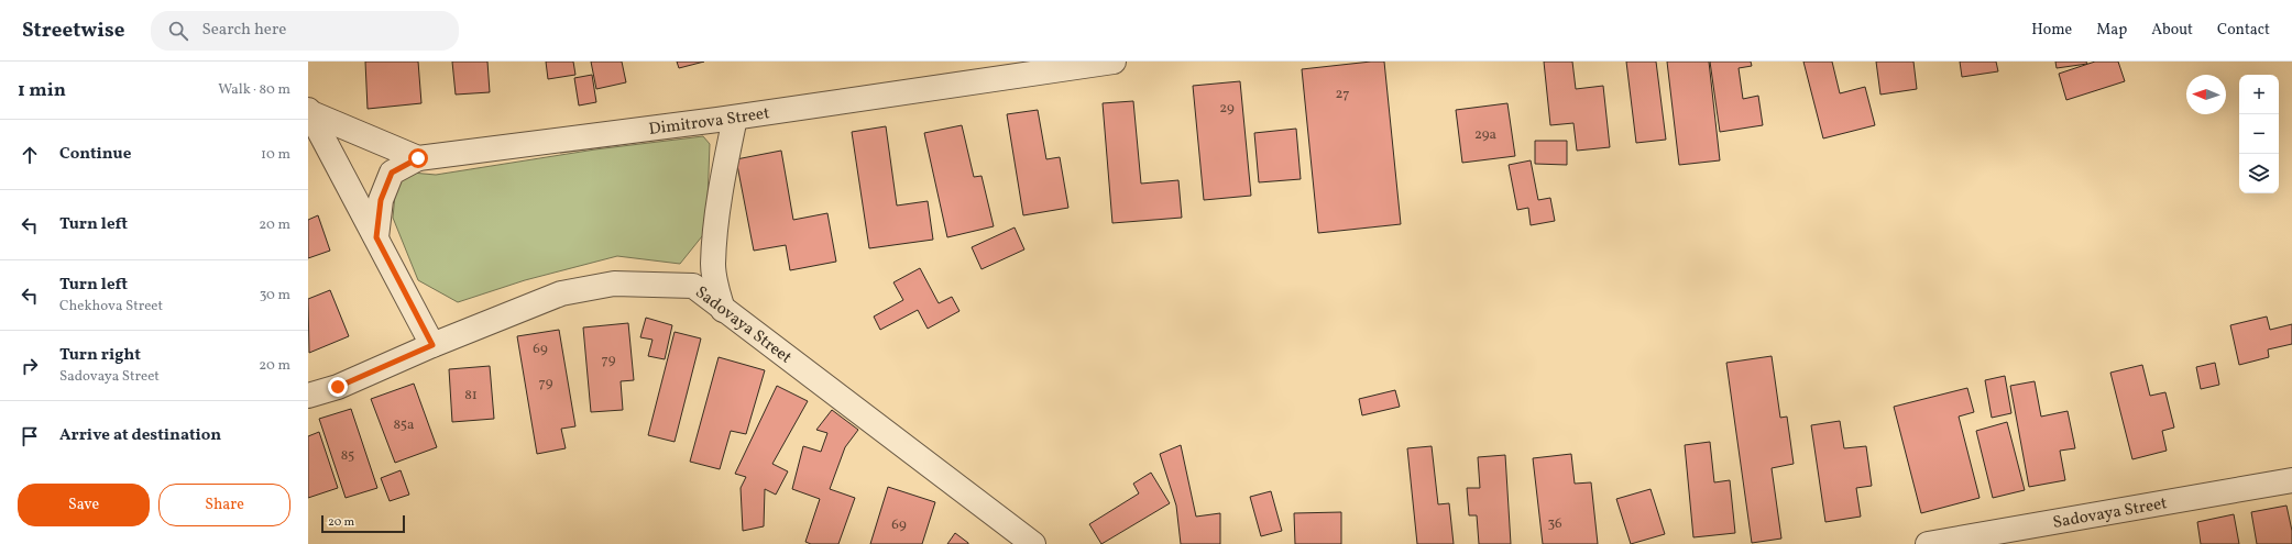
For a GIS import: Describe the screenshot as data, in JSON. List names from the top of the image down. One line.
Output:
{"streets":{"street":["Dimitrova Street","Sadovaya Street"]},"house_numbers":["27","29","29а","69","79","79","81","85а","85","36","69"],"scale_bar":"20 m","north":"left","page":{"header":"Streetwise","search":"Search here","nav":["Home","Map","About","Contact"],"heading":["1 min","Walk · 80 m"],"map_buttons":["+","−"],"list":[["Continue","10 m"],["Turn left","20 m"],["Turn left","Chekhova Street","30 m"],["Turn right","Sadovaya Street","20 m"],"Arrive at destination"],"buttons":["Save","Share"],"scale":"20 m"}}
